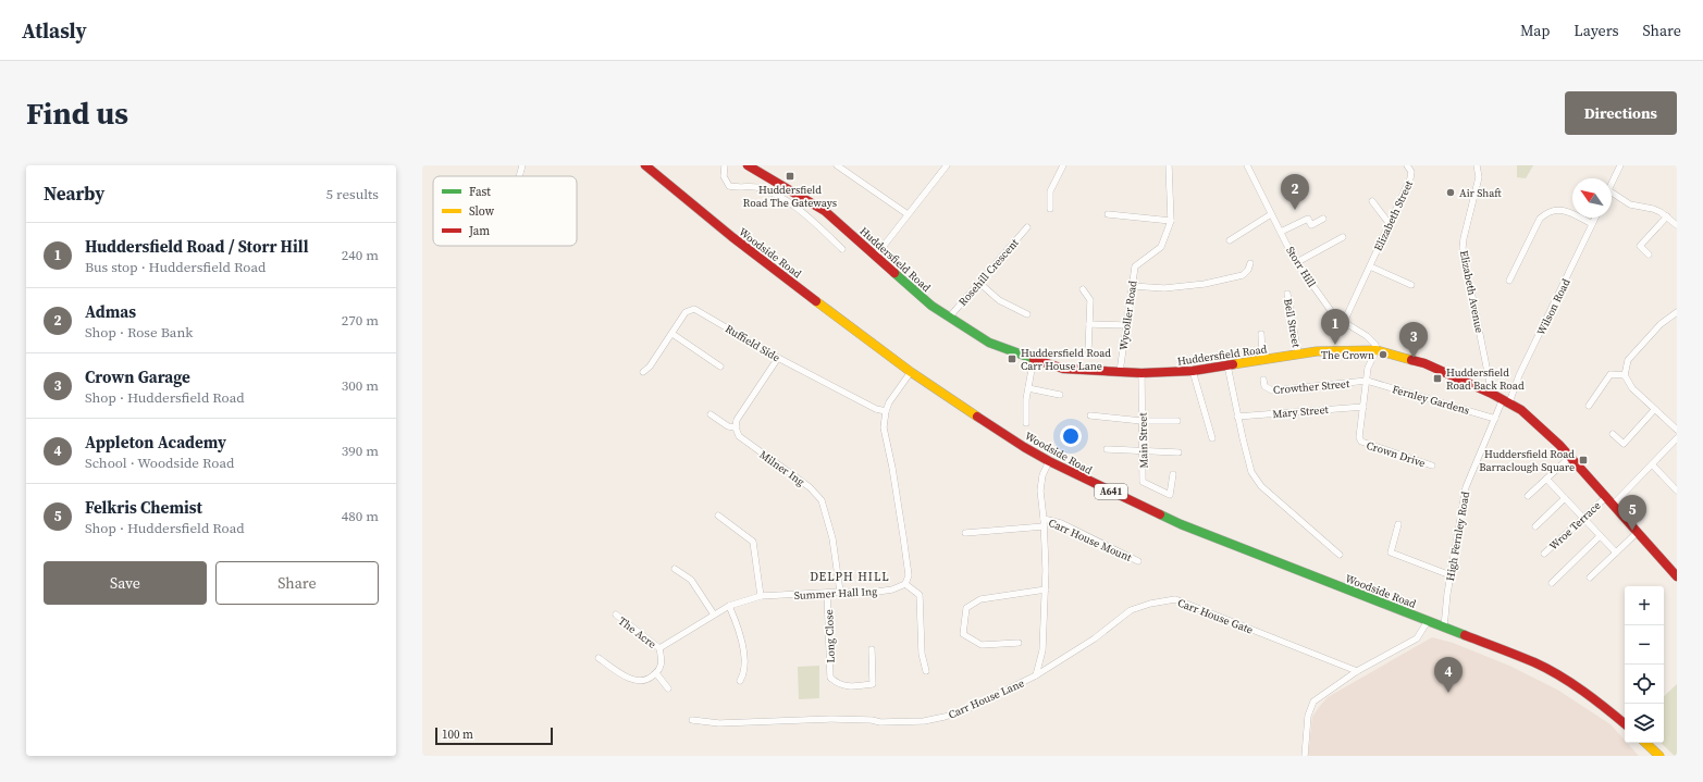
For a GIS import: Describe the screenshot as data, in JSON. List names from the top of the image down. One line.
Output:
{"streets":{"main road":["Woodside Road","Huddersfield Road","A641"],"street":["Elizabeth Street","Storr Hill","Rosehill Crescent","Elizabeth Avenue","Wilson Road","Wycoller Road","Bell Street","Ruffield Side","Crowther Street","Fernley Gardens","Mary Street","Main Street","Crown Drive","Milner Ing","Wroe Terrace","High Fernley Road","Carr House Mount","Summer Hall Ing","Carr House Gate","The Acre","Long Close","Carr House Lane"]},"crossings":[["Elizabeth Street","Storr Hill"],["Woodside Road","High Fernley Road"],["Woodside Road","Carr House Lane"],["Huddersfield Road","Storr Hill"],["Huddersfield Road","Rosehill Crescent"],["Huddersfield Road","Elizabeth Avenue"],["Huddersfield Road","Wilson Road"],["Huddersfield Road","Wycoller Road"],["Huddersfield Road","Bell Street"],["Huddersfield Road","Main Street"],["Huddersfield Road","Wroe Terrace"],["Huddersfield Road","High Fernley Road"],["Wilson Road","High Fernley Road"],["Crowther Street","Fernley Gardens"],["Fernley Gardens","High Fernley Road"],["Mary Street","Crown Drive"],["Milner Ing","Summer Hall Ing"],["Carr House Mount","Carr House Lane"],["Summer Hall Ing","The Acre"],["Summer Hall Ing","Long Close"],["Carr House Gate","Carr House Lane"]],"districts":["DELPH HILL"],"places":{"transit":["Huddersfield Road The Gateways","Huddersfield Road Carr House Lane","Huddersfield Road Back Road","Huddersfield Road Barraclough Square"],"other":["Air Shaft","The Crown"]},"legend":["Fast","Slow","Jam"],"scale_bar":"100 m","north":"top left","page":{"header":"Atlasly","nav":["Map","Layers","Share"],"buttons":["Directions",["Save","Share"]],"title":"Find us","heading":["Nearby","5 results"],"pins":["2","1","3","5","4"],"list":[{"mark":"1","name":"Huddersfield Road / Storr Hill","note":"Bus stop · Huddersfield Road","value":"240 m"},{"mark":"2","name":"Admas","note":"Shop · Rose Bank","value":"270 m"},{"mark":"3","name":"Crown Garage","note":"Shop · Huddersfield Road","value":"300 m"},{"mark":"4","name":"Appleton Academy","note":"School · Woodside Road","value":"390 m"},{"mark":"5","name":"Felkris Chemist","note":"Shop · Huddersfield Road","value":"480 m"}],"map_buttons":["+","−"],"scale":"100 m"}}
